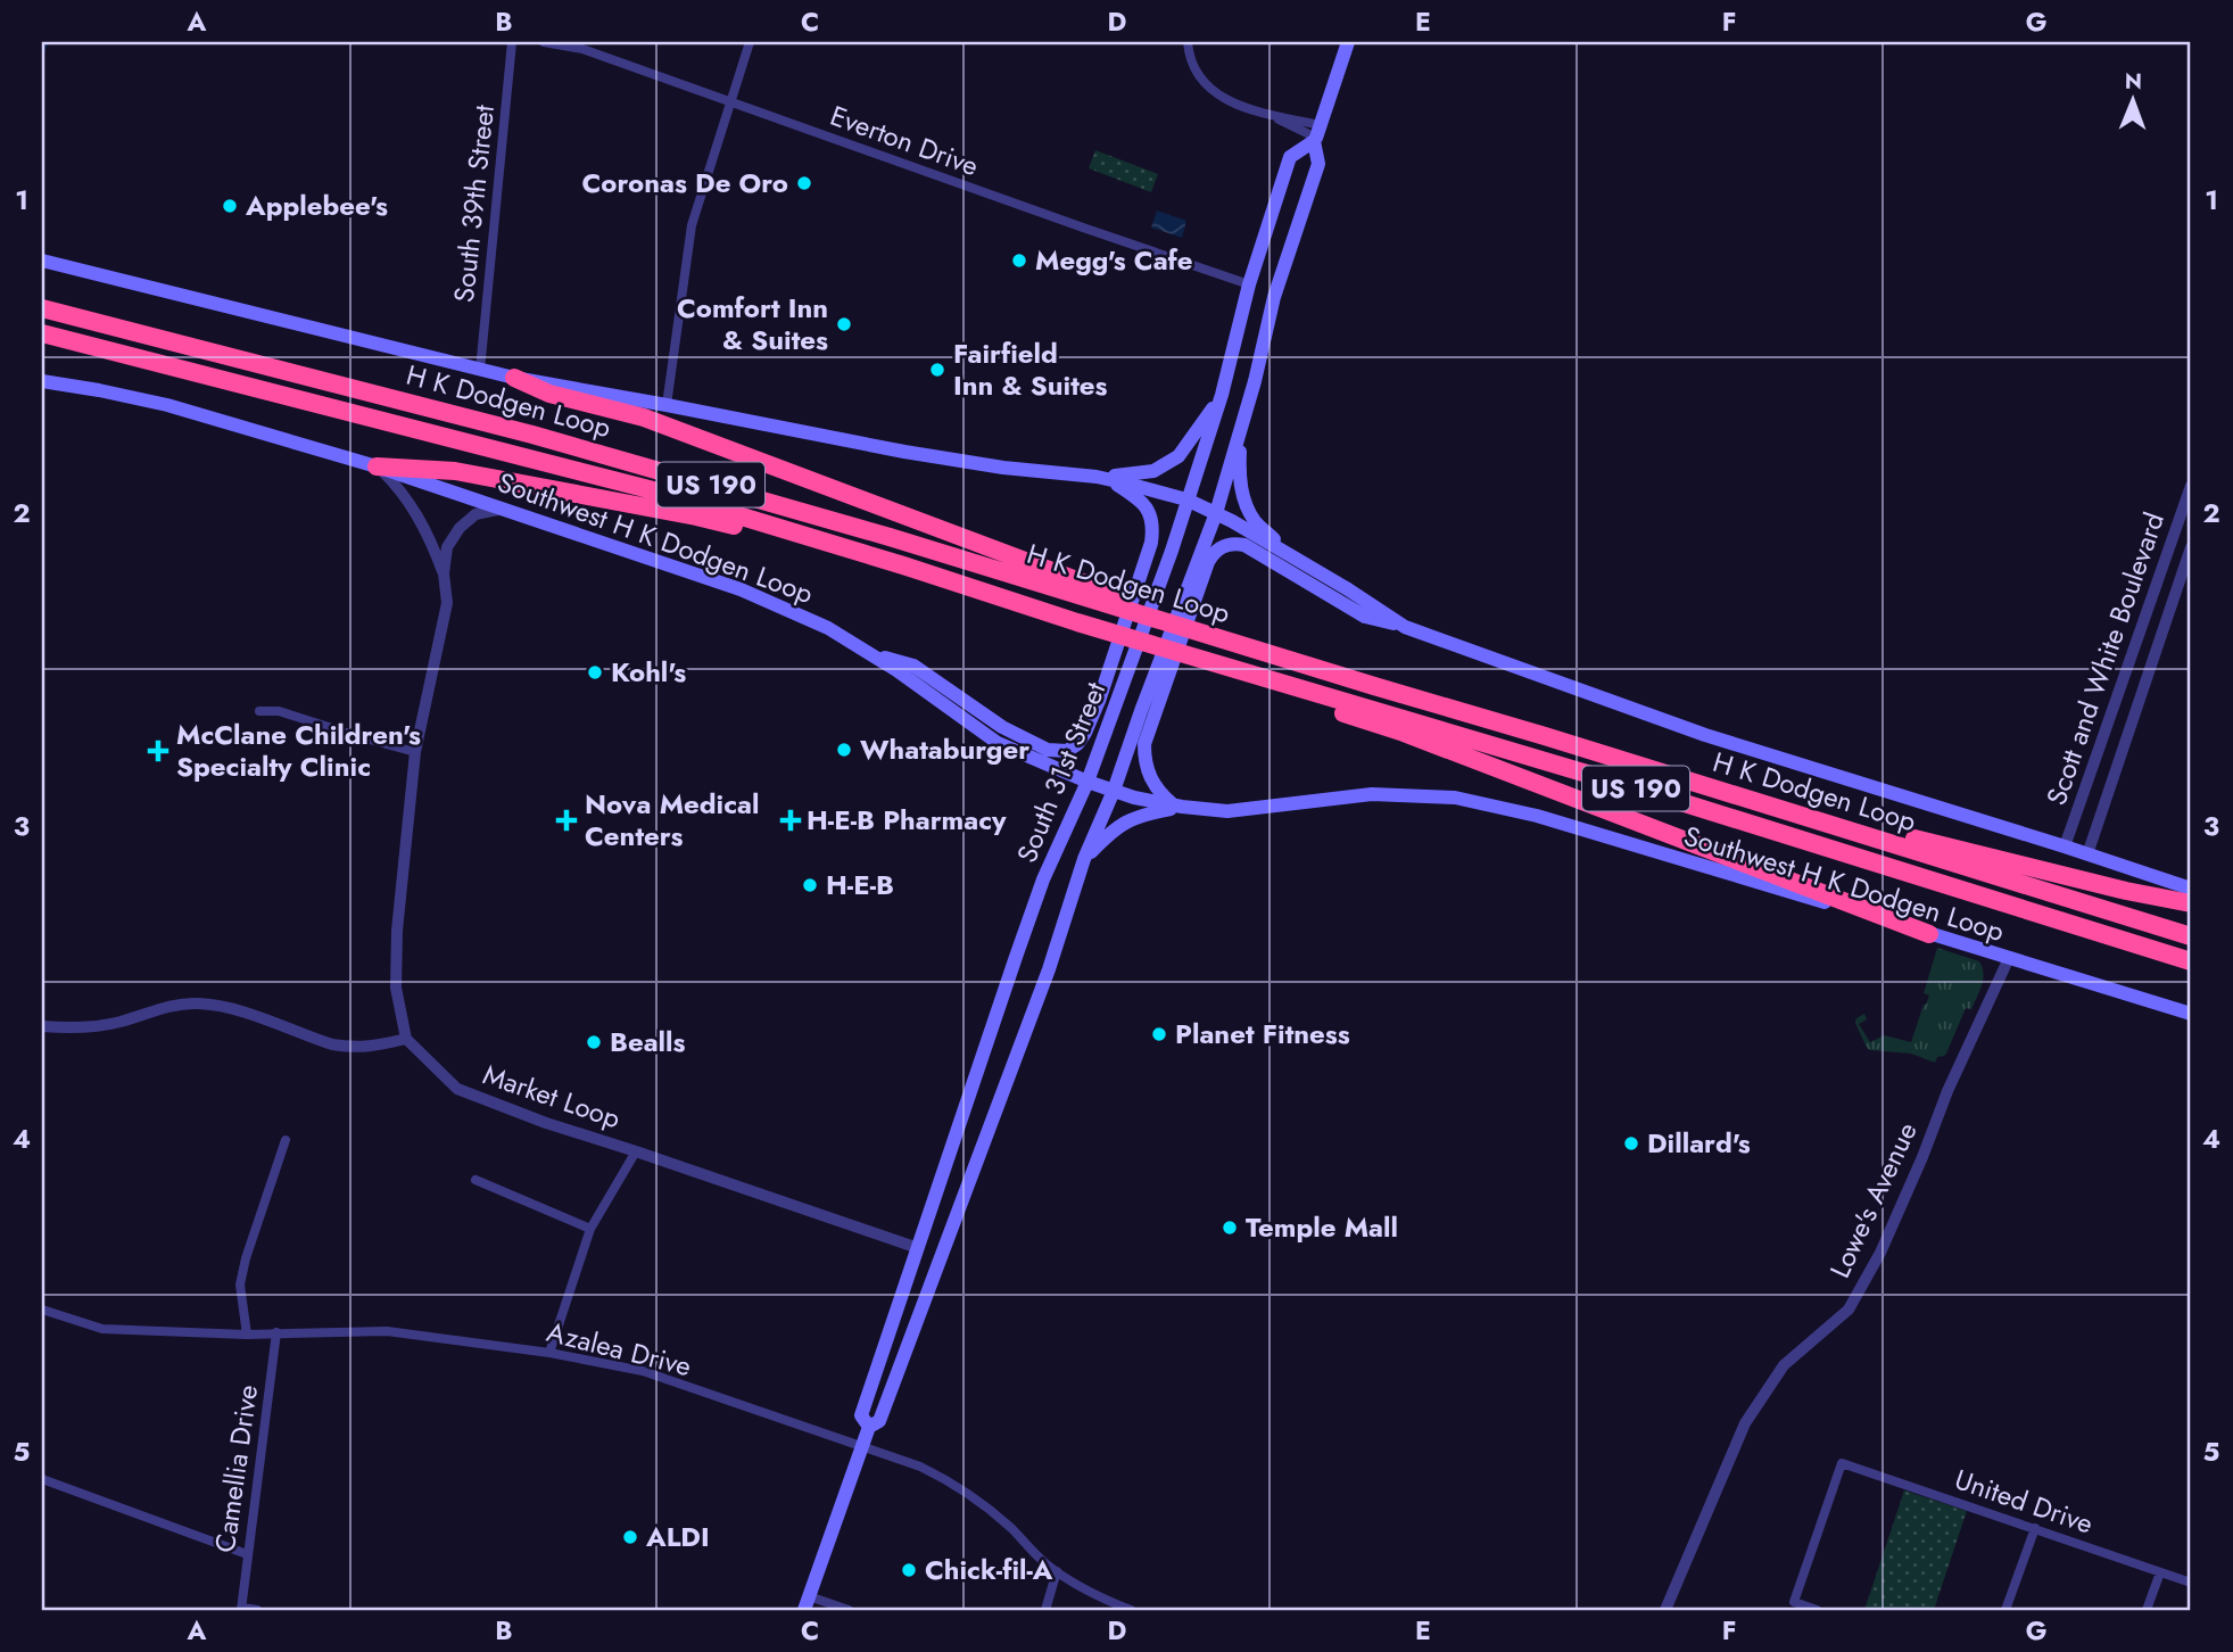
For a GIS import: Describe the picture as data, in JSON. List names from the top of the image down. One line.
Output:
{"streets":{"highway":["H K Dodgen Loop","US 190"],"main road":["Southwest H K Dodgen Loop","South 31st Street"],"street":["Everton Drive","South 39th Street","Scott and White Boulevard","Market Loop","Lowe's Avenue","Azalea Drive","Camellia Drive","United Drive"]},"crossings":[["Everton Drive","South 31st Street"],["Southwest H K Dodgen Loop","South 31st Street"],["Southwest H K Dodgen Loop","Lowe's Avenue"],["South 31st Street","Market Loop"],["South 31st Street","Azalea Drive"],["Azalea Drive","Camellia Drive"]],"places":{"other":["Coronas De Oro","Applebee's","Megg's Cafe","Comfort Inn & Suites","Fairfield Inn & Suites","Kohl's","Whataburger","H-E-B","Planet Fitness","Bealls","Dillard's","Temple Mall","ALDI","Chick-fil-A"],"health":["McClane Children's Specialty Clinic","Nova Medical Centers","H-E-B Pharmacy"]},"north":"top","grid":{"columns":["A","B","C","D","E","F","G"],"rows":["1","2","3","4","5"]}}
